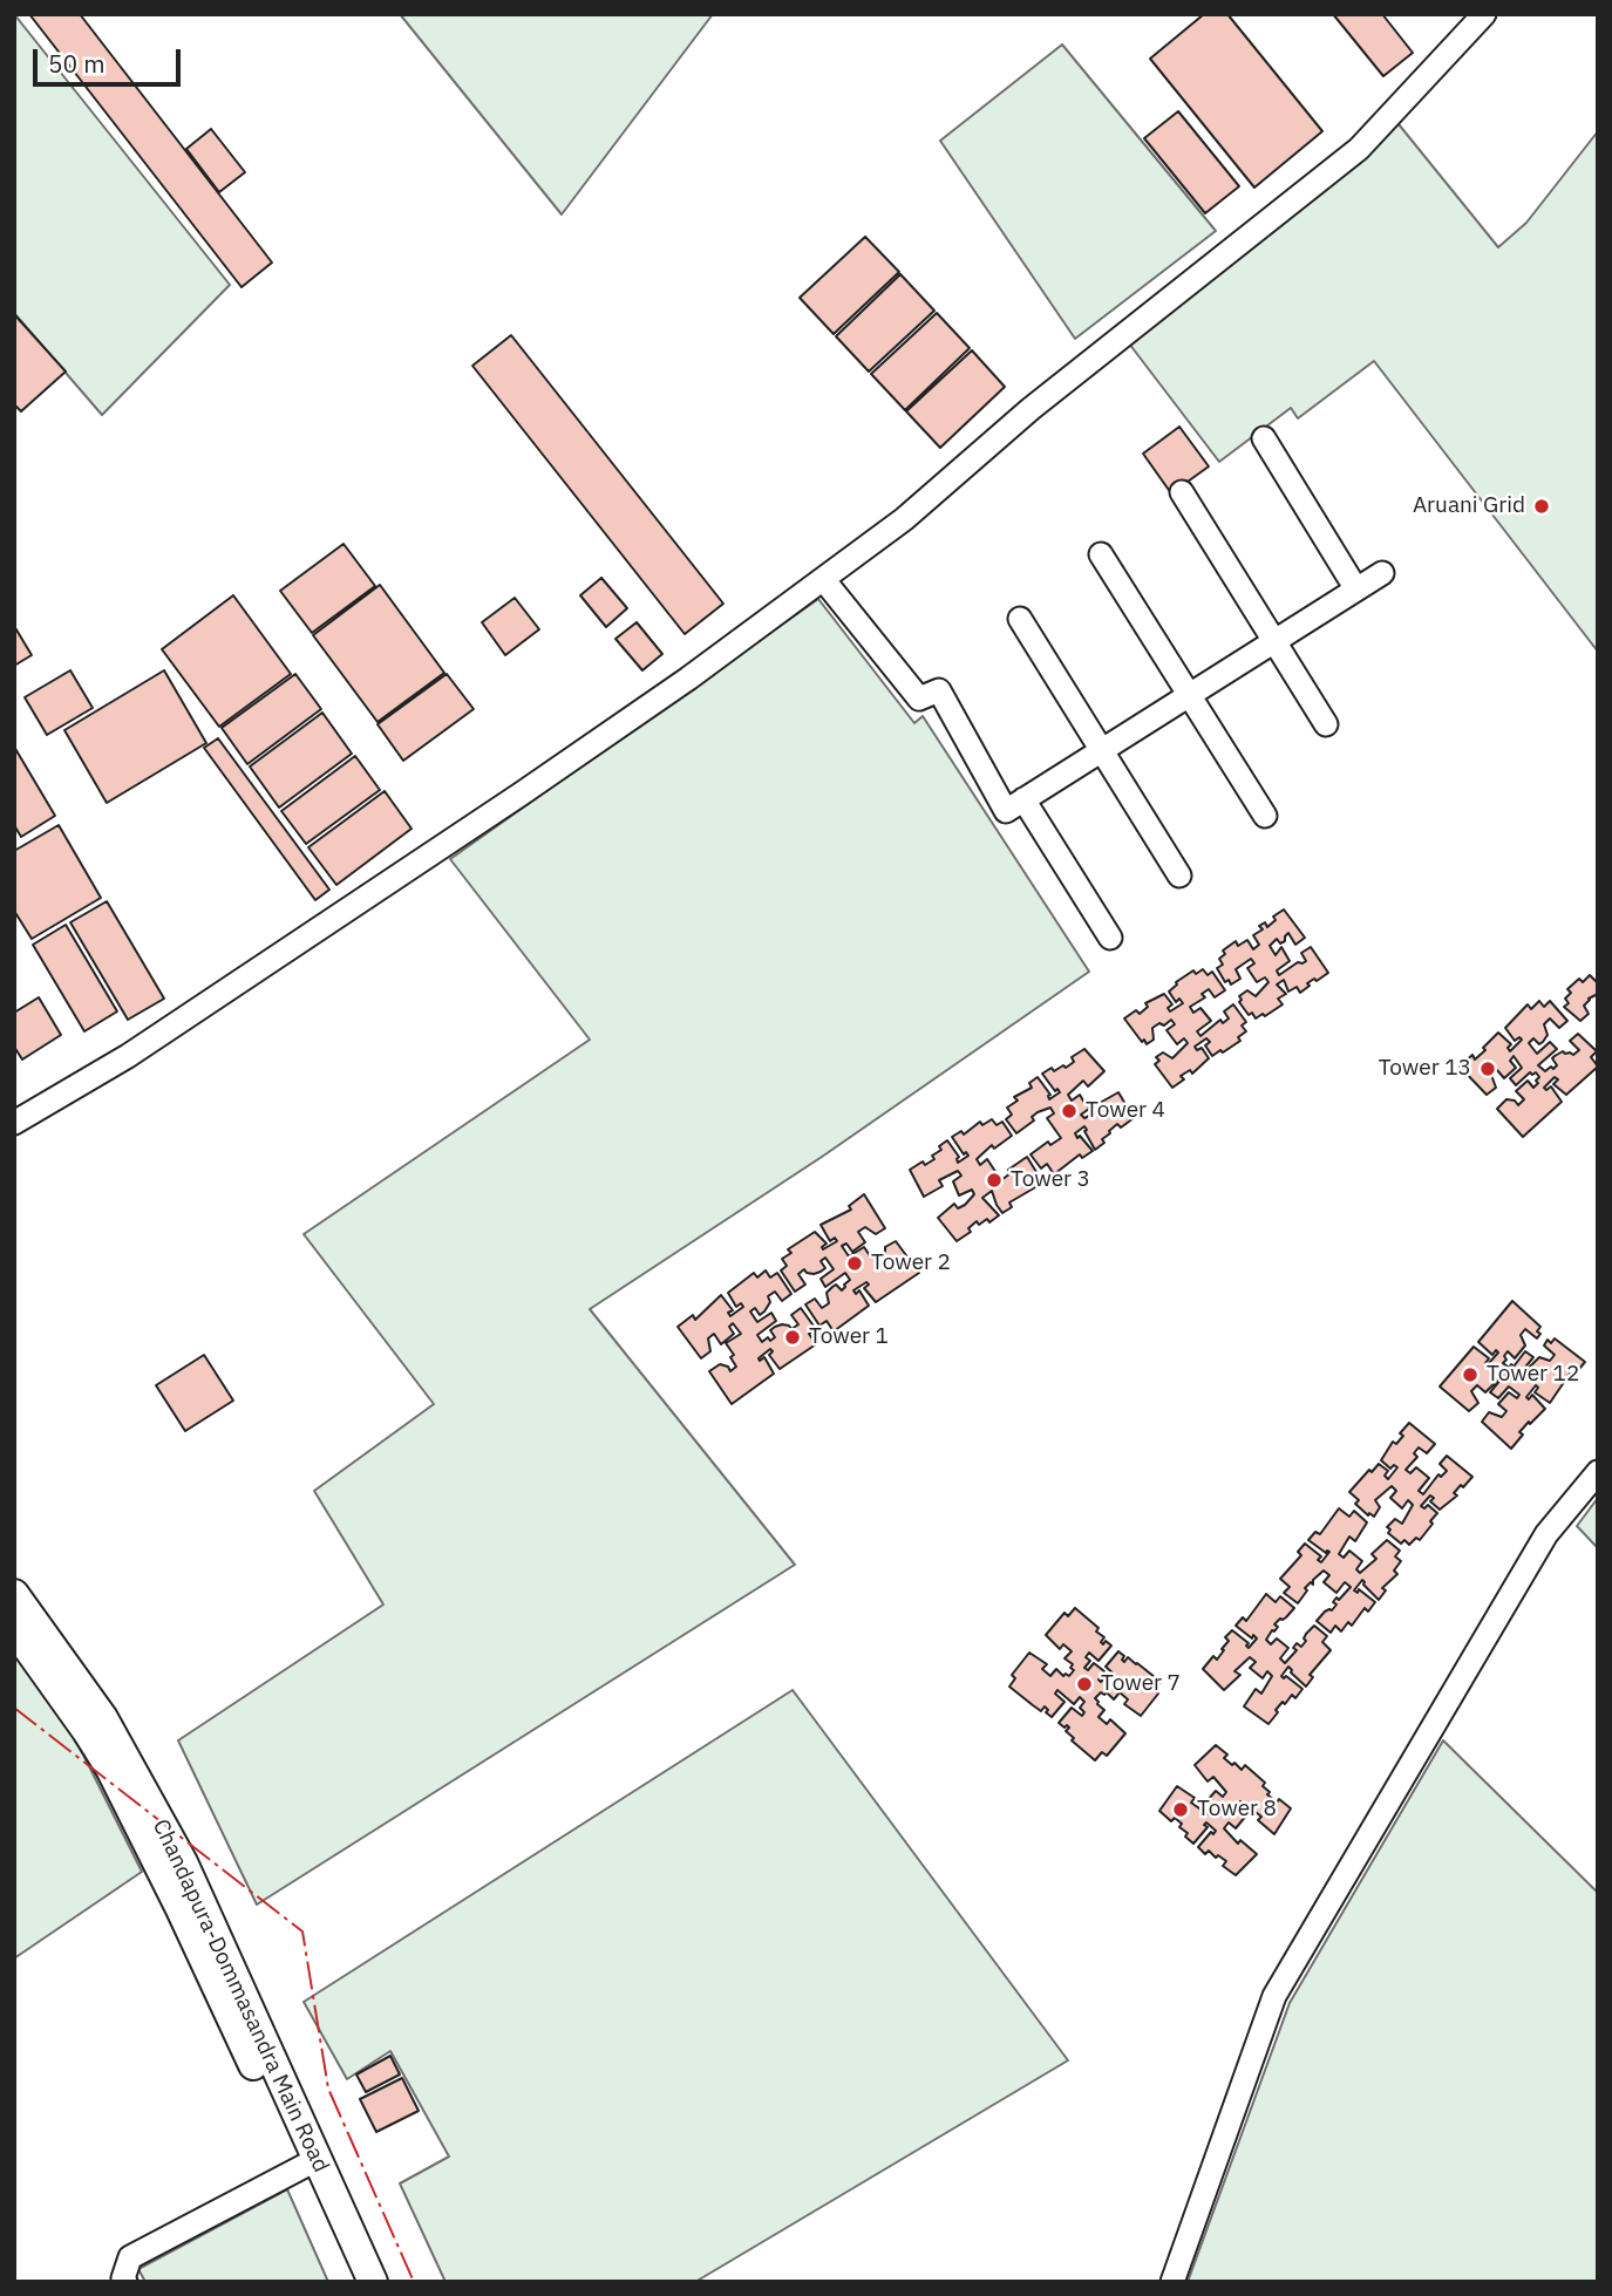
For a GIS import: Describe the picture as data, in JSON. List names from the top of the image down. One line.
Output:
{"streets":{"main road":["Chandapura-Dommasandra Main Road"]},"places":["Aruani Grid","Tower 13","Tower 4","Tower 3","Tower 2","Tower 1","Tower 12","Tower 7","Tower 8"],"scale_bar":"50 m"}
